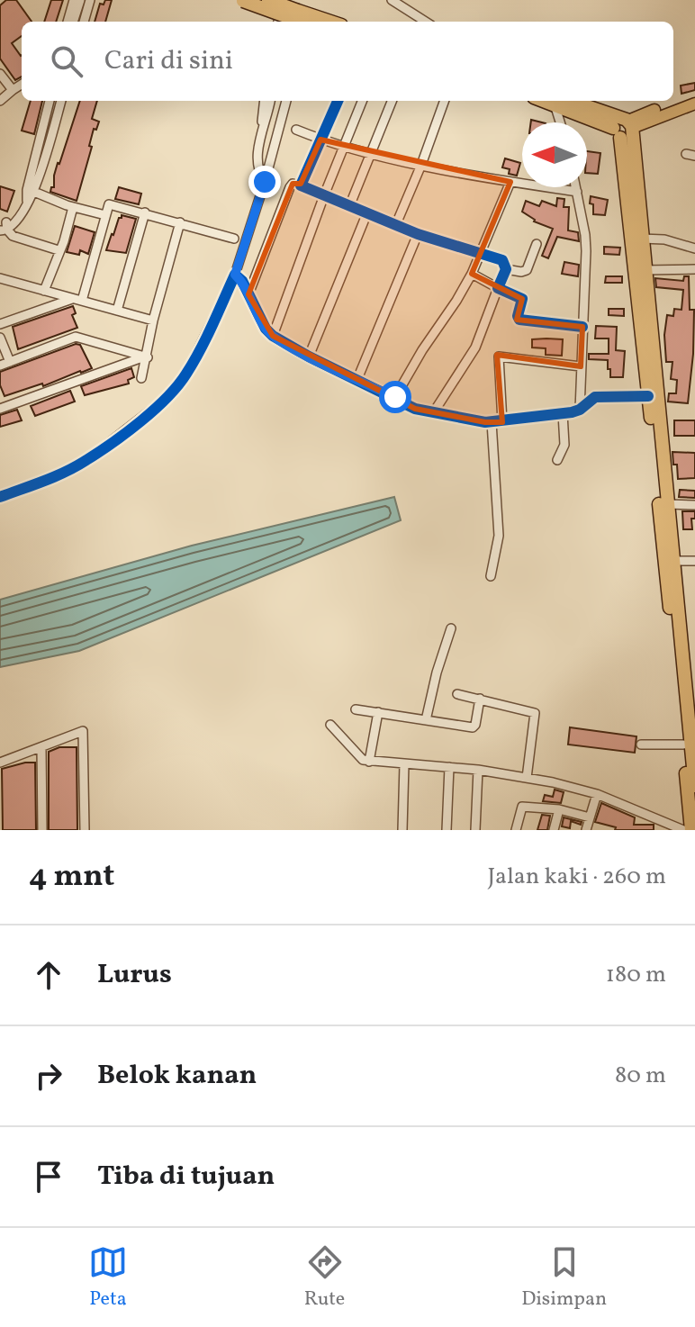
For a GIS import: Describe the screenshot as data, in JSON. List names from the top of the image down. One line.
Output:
{"north":"left","page":{"search":"Cari di sini","heading":["4 mnt","Jalan kaki · 260 m"],"list":[["Lurus","180 m"],["Belok kanan","80 m"],"Tiba di tujuan"],"nav":["Peta","Rute","Disimpan"]}}
